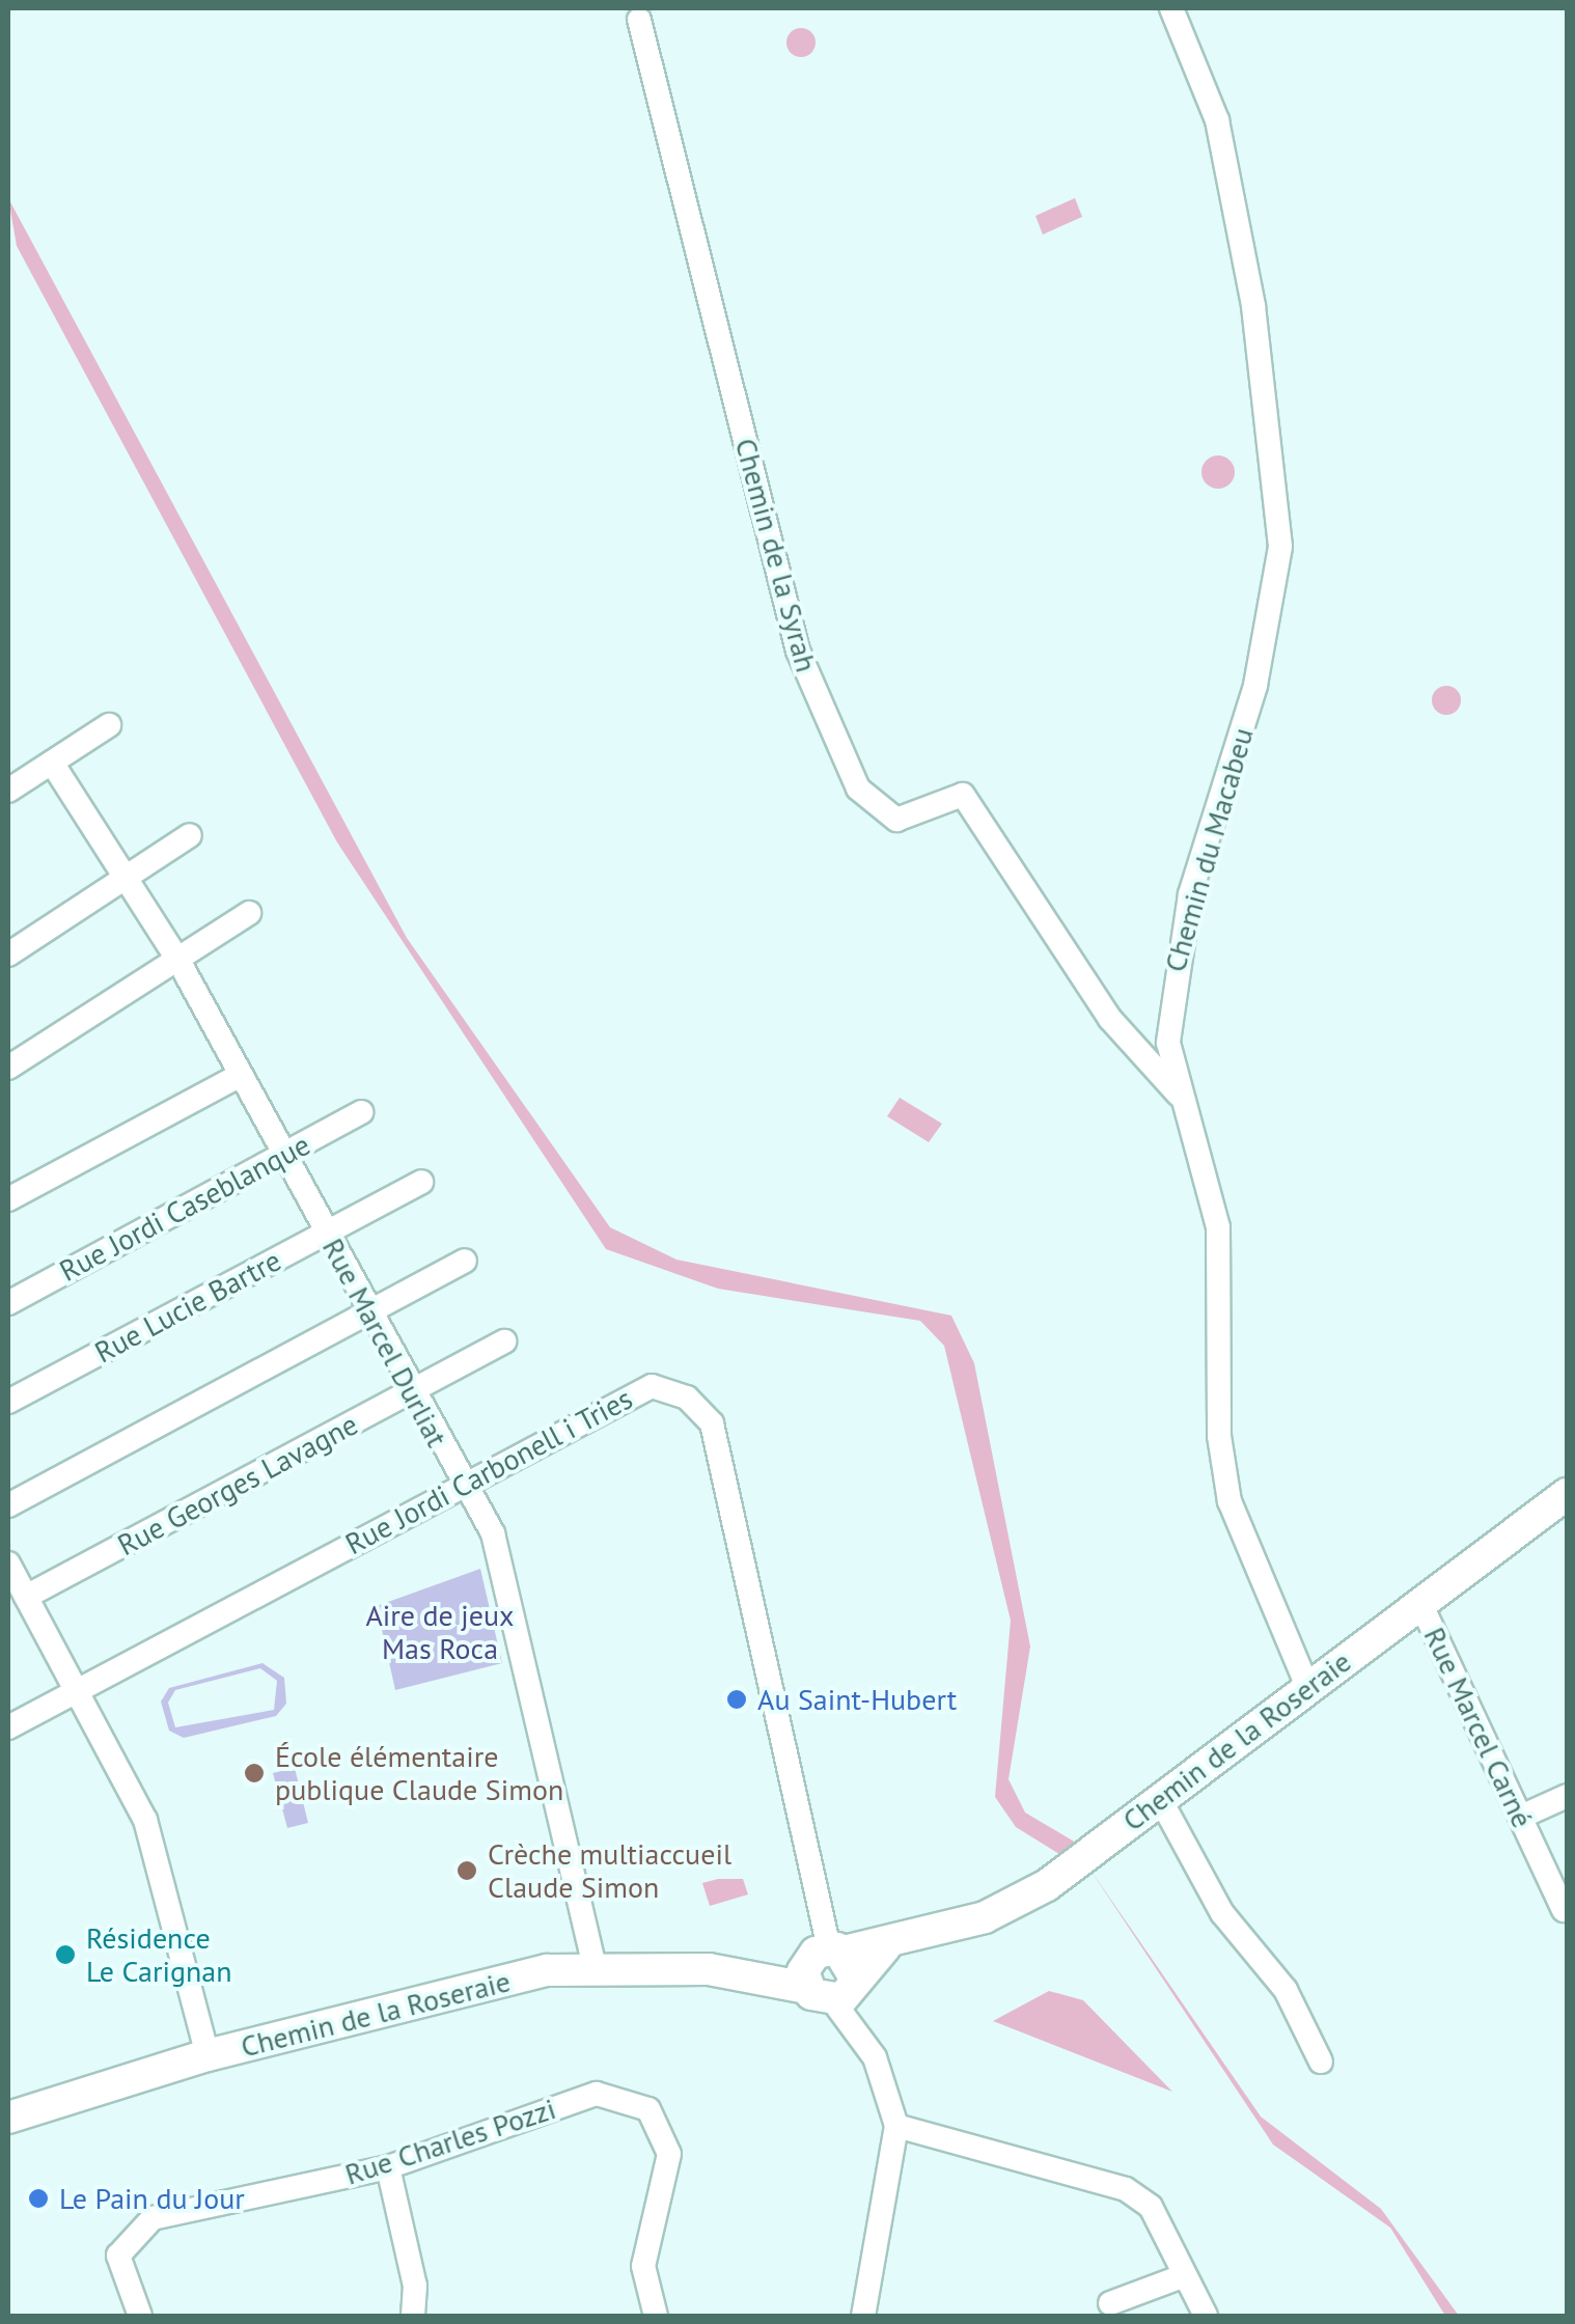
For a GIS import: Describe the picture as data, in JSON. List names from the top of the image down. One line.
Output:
{"streets":{"street":["Chemin de la Syrah","Chemin du Macabeu","Rue Jordi Caseblanque","Rue Lucie Bartre","Rue Marcel Durliat","Rue Jordi Carbonell i Tries","Rue Georges Lavagne","Rue Marcel Carné","Chemin de la Roseraie","Rue Charles Pozzi"]},"crossings":[["Chemin de la Syrah","Chemin du Macabeu"],["Chemin du Macabeu","Chemin de la Roseraie"],["Rue Jordi Caseblanque","Rue Marcel Durliat"],["Rue Lucie Bartre","Rue Marcel Durliat"],["Rue Marcel Durliat","Rue Jordi Carbonell i Tries"],["Rue Marcel Durliat","Rue Georges Lavagne"],["Rue Marcel Durliat","Chemin de la Roseraie"],["Rue Jordi Carbonell i Tries","Chemin de la Roseraie"],["Rue Marcel Carné","Chemin de la Roseraie"]],"parks":["Aire de jeux Mas Roca"],"places":["Au Saint-Hubert","École élémentaire publique Claude Simon","Crèche multiaccueil Claude Simon","Résidence Le Carignan","Le Pain du Jour"]}
